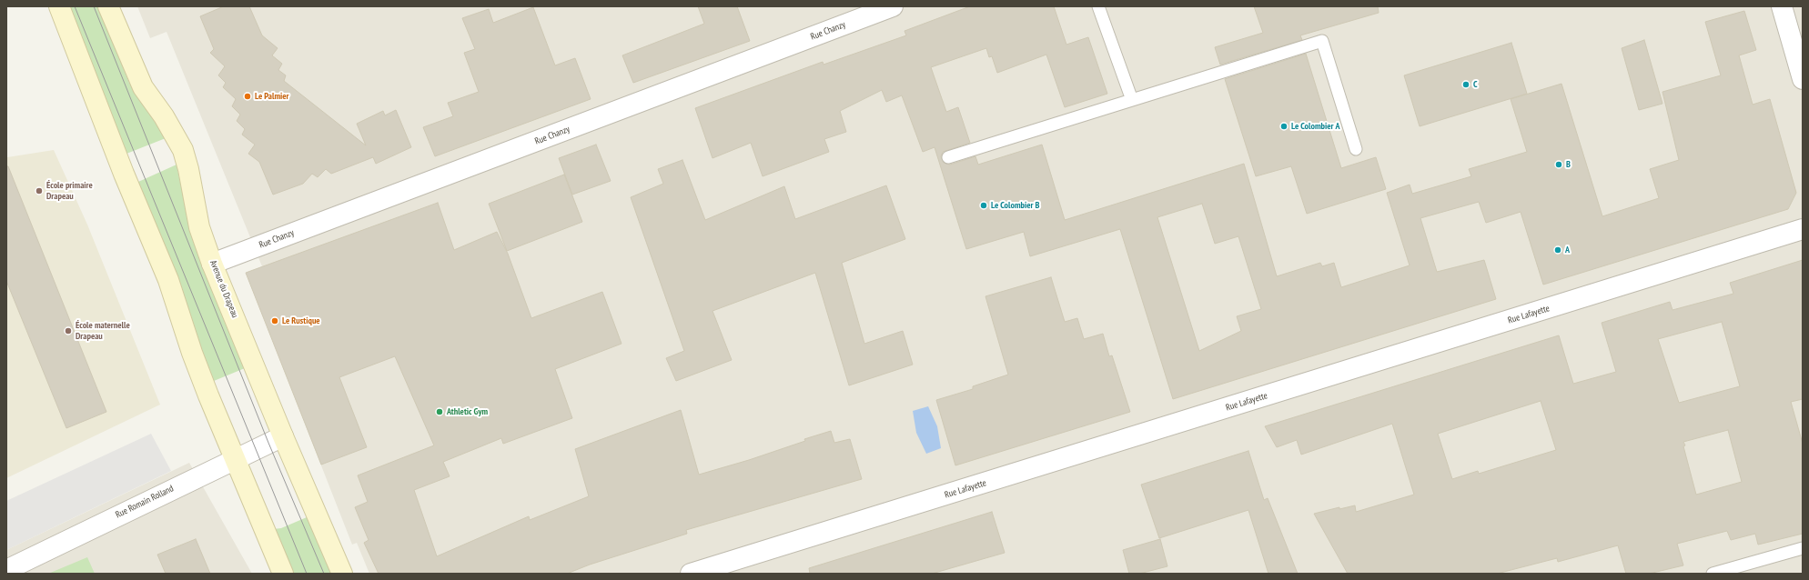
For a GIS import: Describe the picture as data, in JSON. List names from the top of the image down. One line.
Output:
{"streets":{"main road":["Avenue du Drapeau"],"street":["Rue Chanzy","Rue Lafayette","Rue Romain Rolland"]},"crossings":[["Rue Chanzy","Avenue du Drapeau"],["Avenue du Drapeau","Rue Romain Rolland"]],"places":["C","Le Palmier","Le Colombier A","B","École primaire Drapeau","Le Colombier B","A","Le Rustique","École maternelle Drapeau","Athletic Gym"]}
